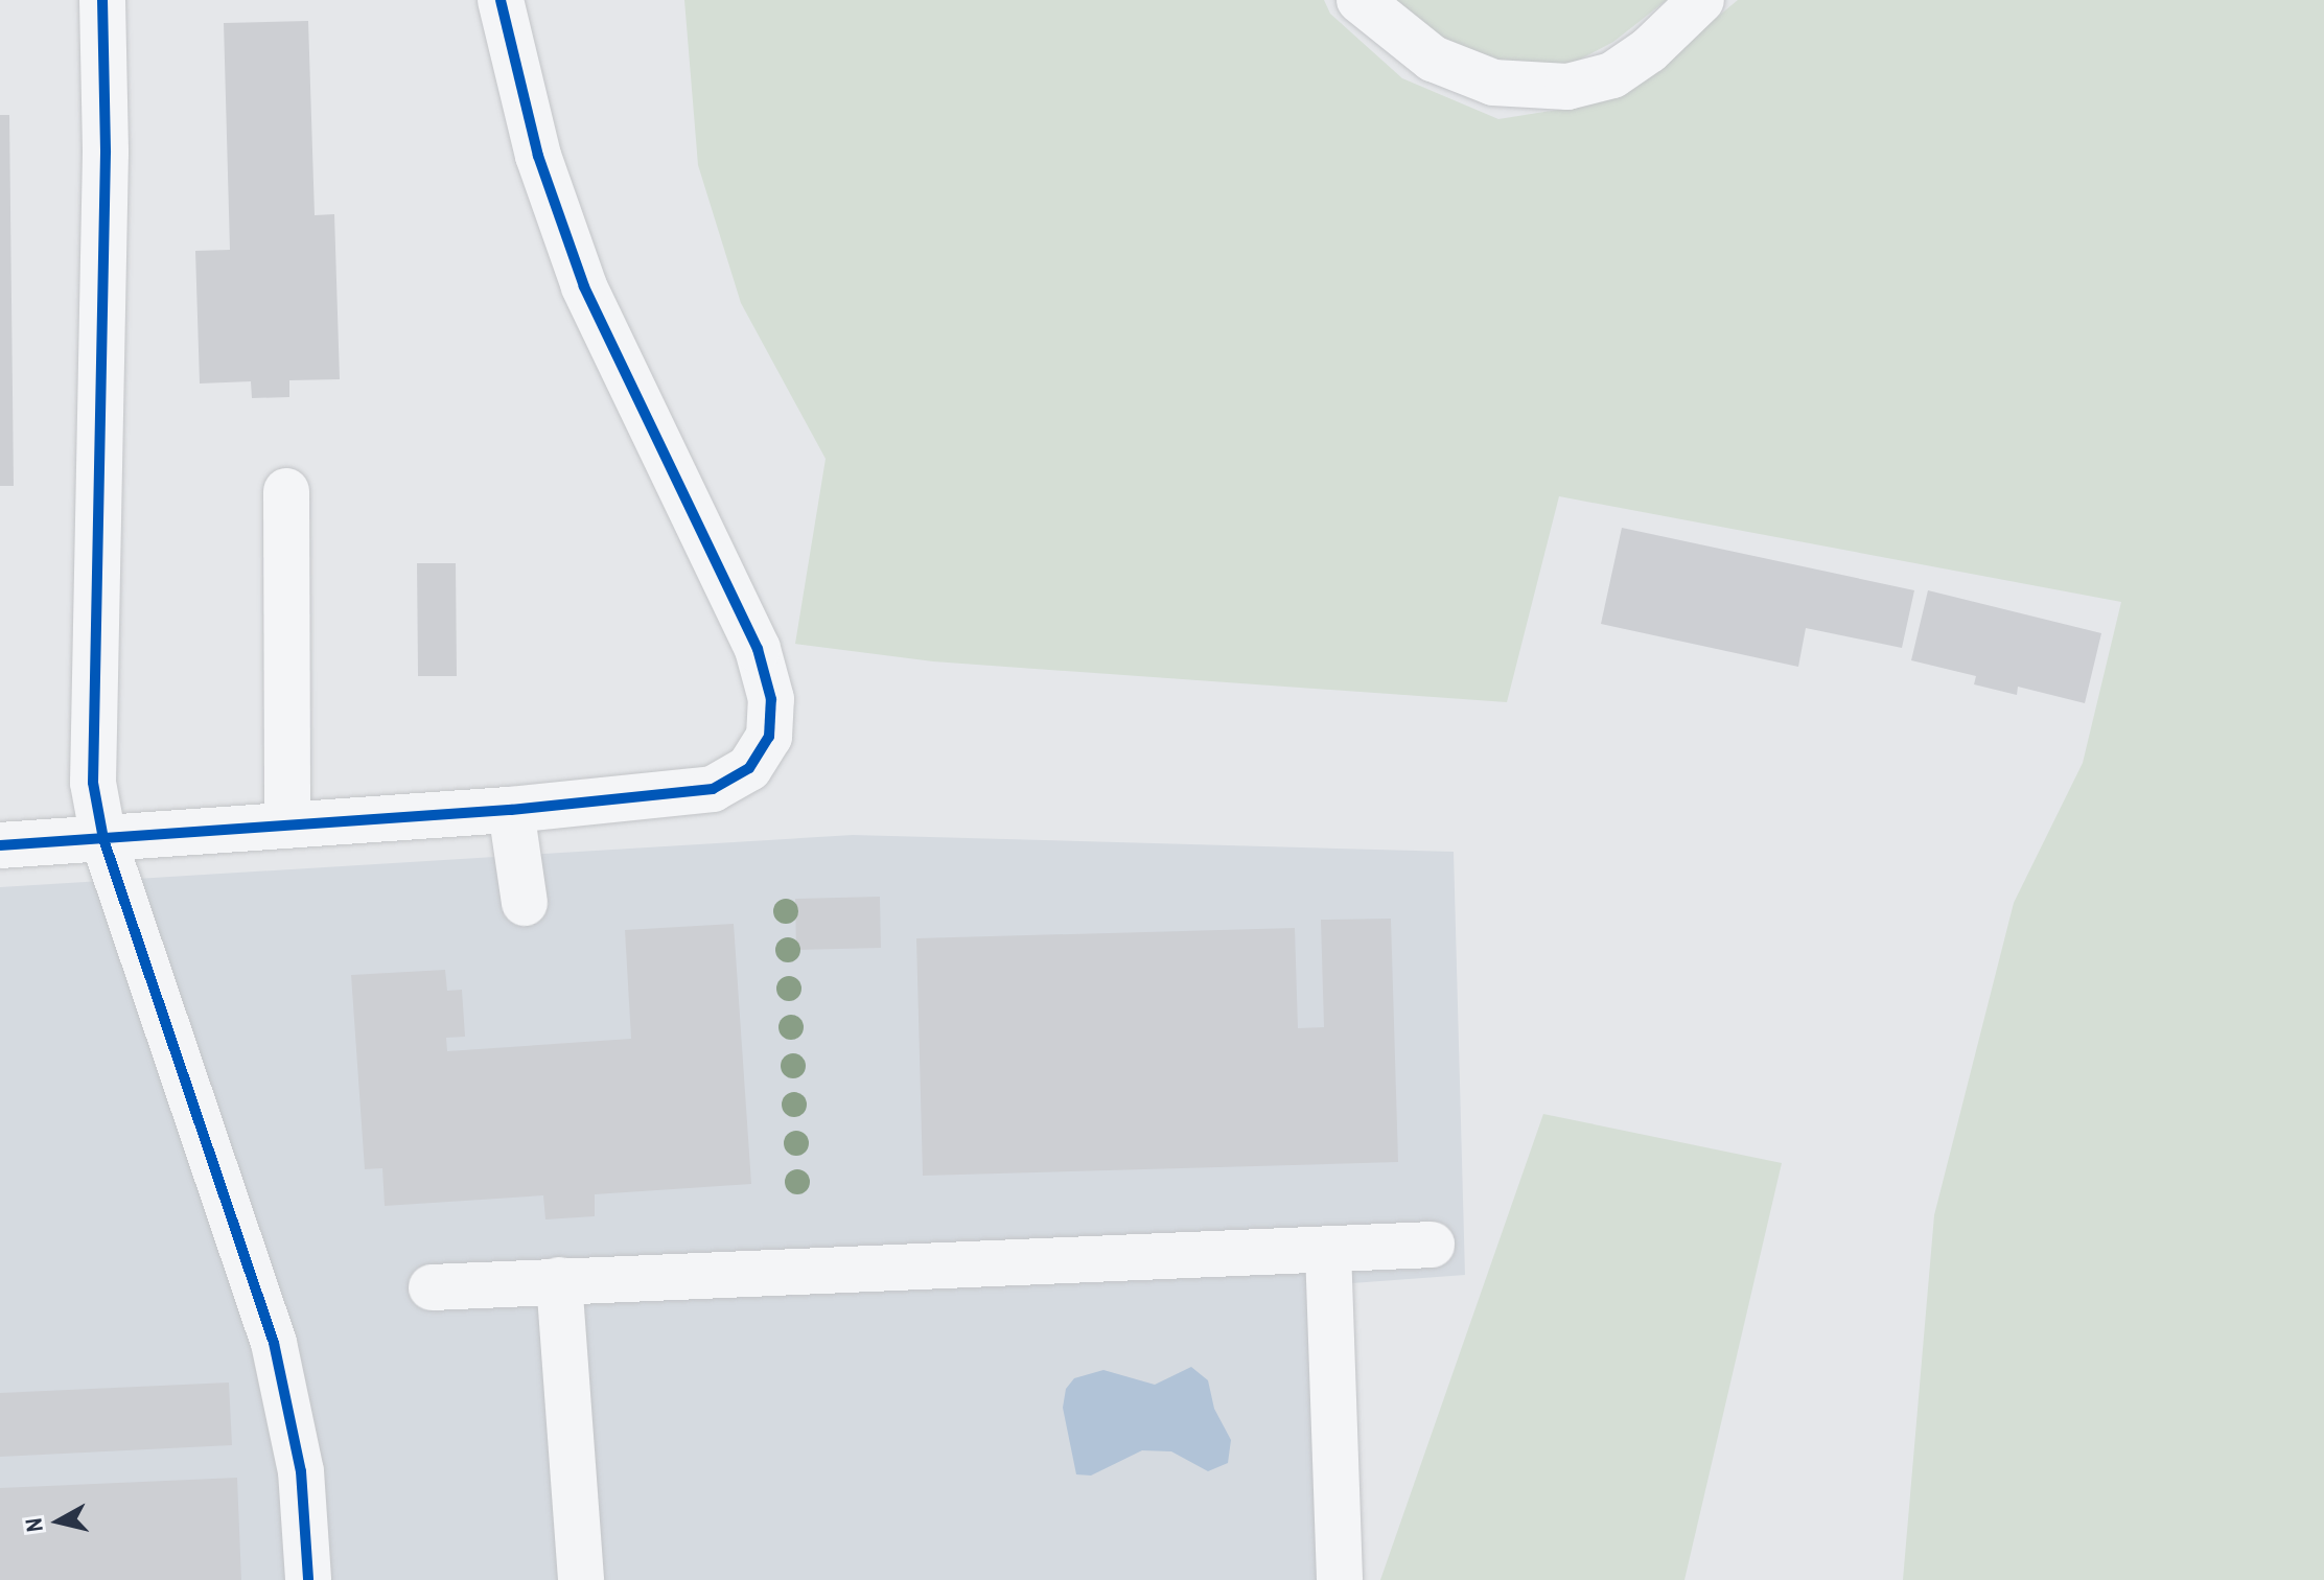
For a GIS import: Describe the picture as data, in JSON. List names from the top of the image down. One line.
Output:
{"north":"left"}
